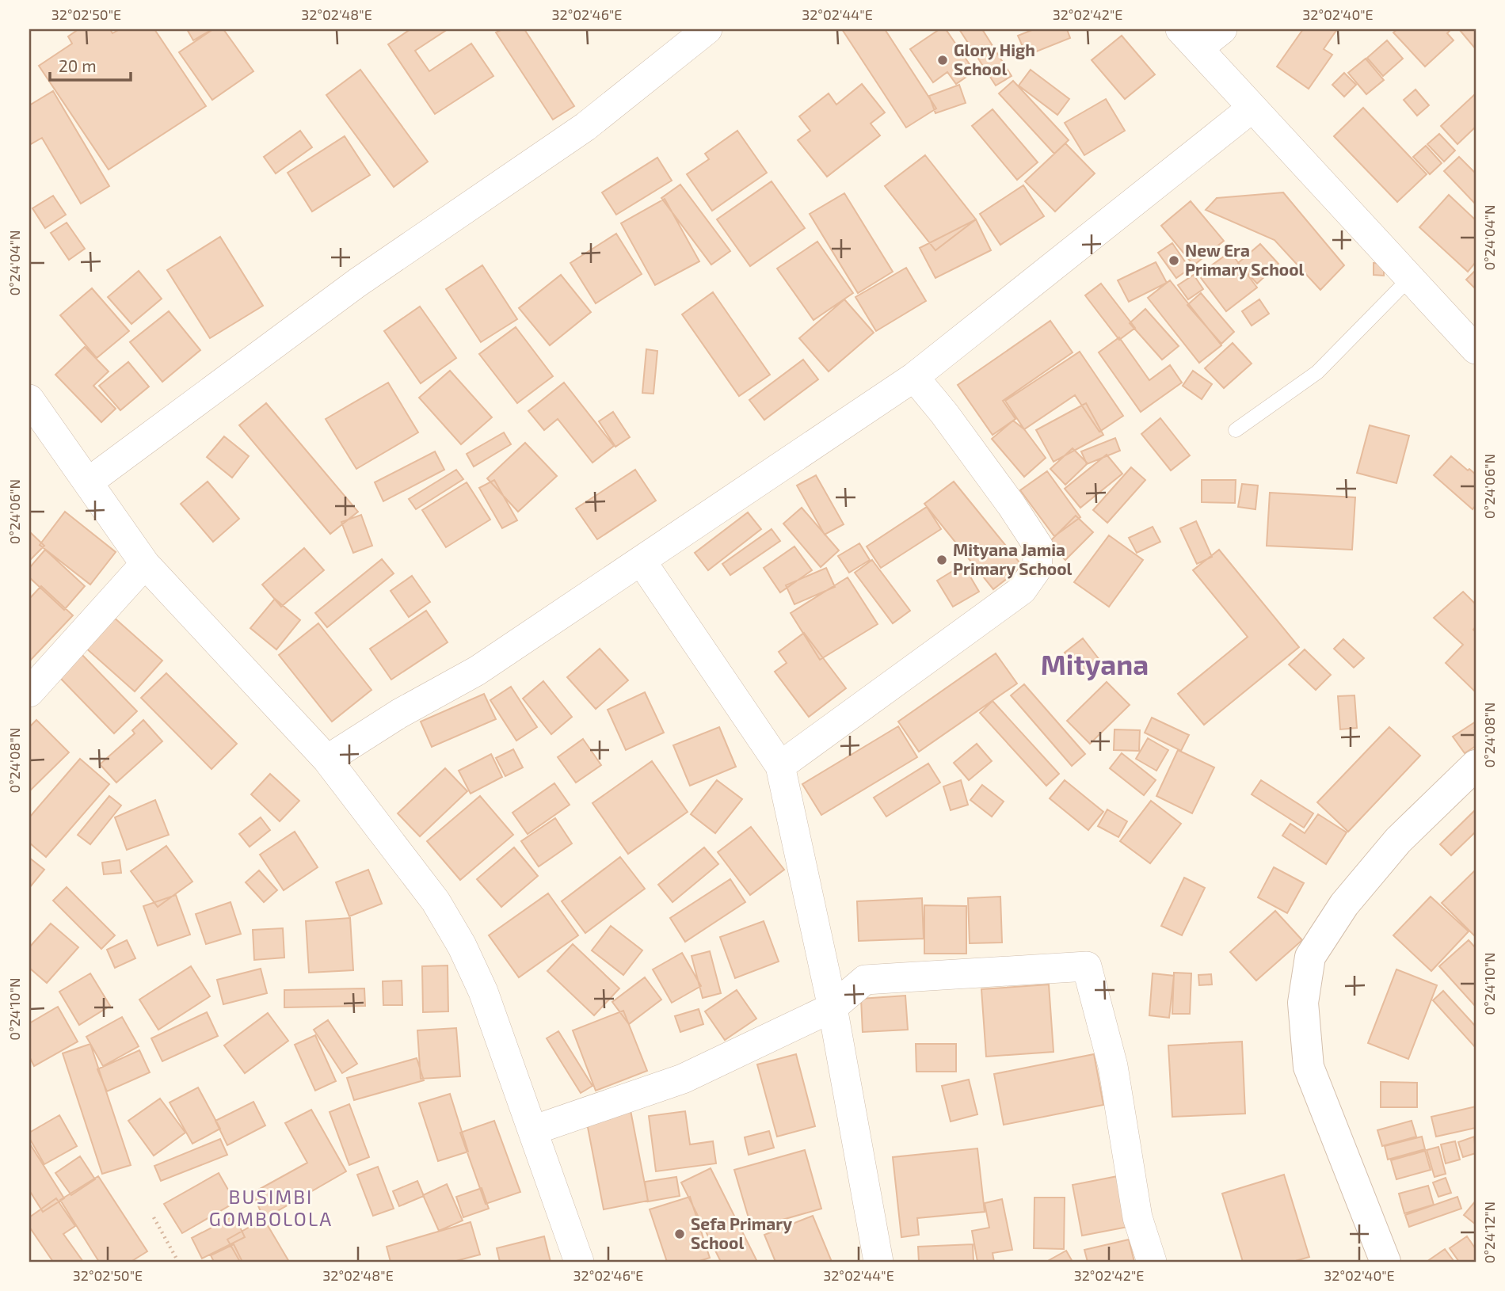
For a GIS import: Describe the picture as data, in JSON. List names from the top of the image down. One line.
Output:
{"districts":["Mityana","BUSIMBI GOMBOLOLA"],"places":["Glory High School","New Era Primary School","Mityana Jamia Primary School","Sefa Primary School"],"scale_bar":"20 m","coordinates":["32°02'50\"E","32°02'48\"E","32°02'46\"E","32°02'44\"E","32°02'42\"E","32°02'40\"E","0°24'04\"N","0°24'06\"N","0°24'08\"N","0°24'10\"N","0°24'12\"N"]}
